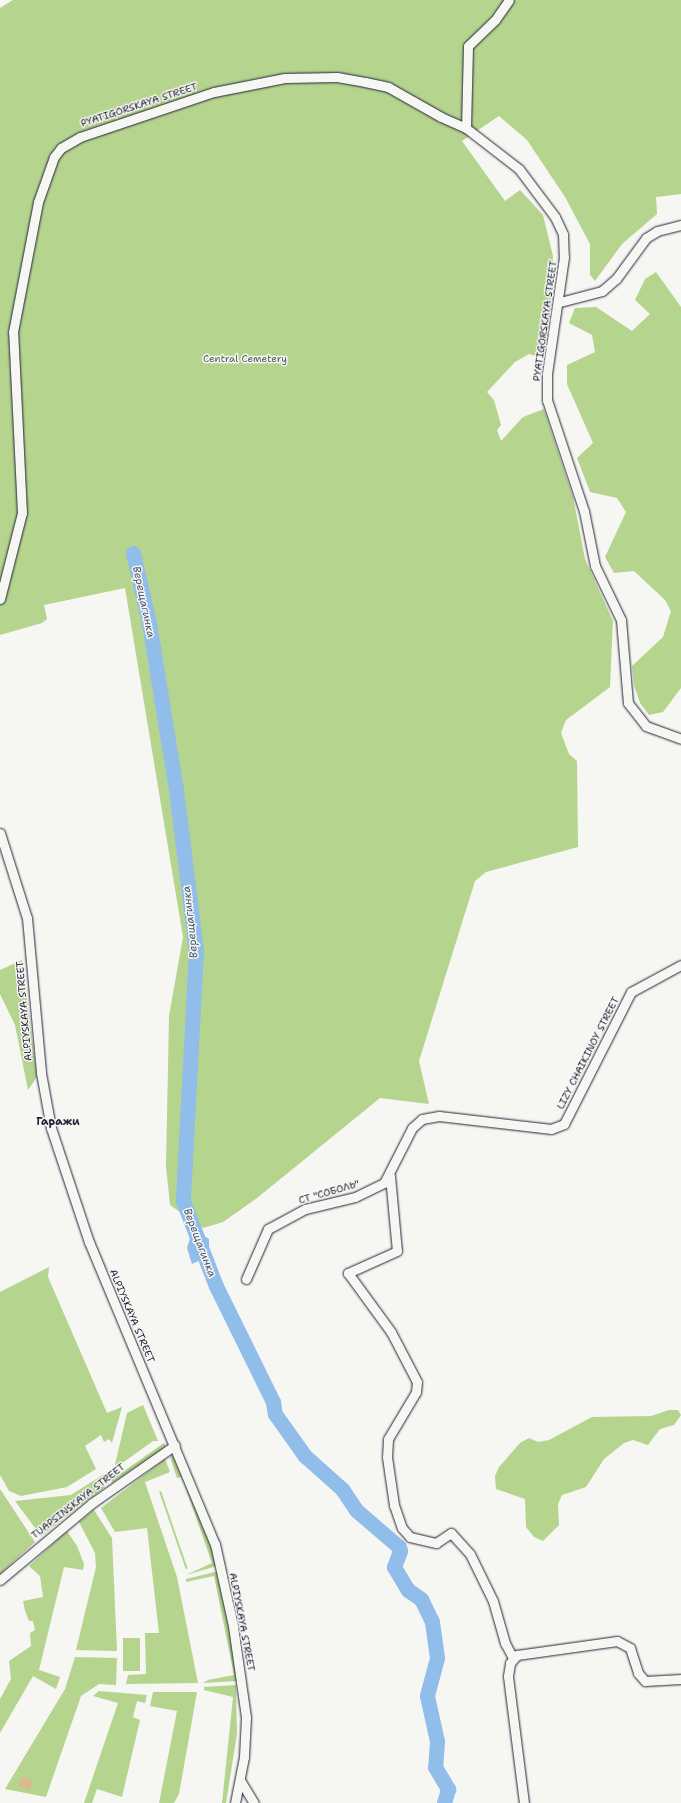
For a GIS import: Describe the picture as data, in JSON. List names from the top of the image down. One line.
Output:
{"streets":{"street":["PYATIGORSKAYA STREET","ALPIYSKAYA STREET","LIZY CHAIKINOY STREET","СТ \"СОБОЛЬ\"","TUAPSINSKAYA STREET"]},"crossings":[["ALPIYSKAYA STREET","TUAPSINSKAYA STREET"],["LIZY CHAIKINOY STREET","СТ \"СОБОЛЬ\""]],"districts":["Гаражи"],"water":["Верещагинка"],"parks":["Central Cemetery"]}
